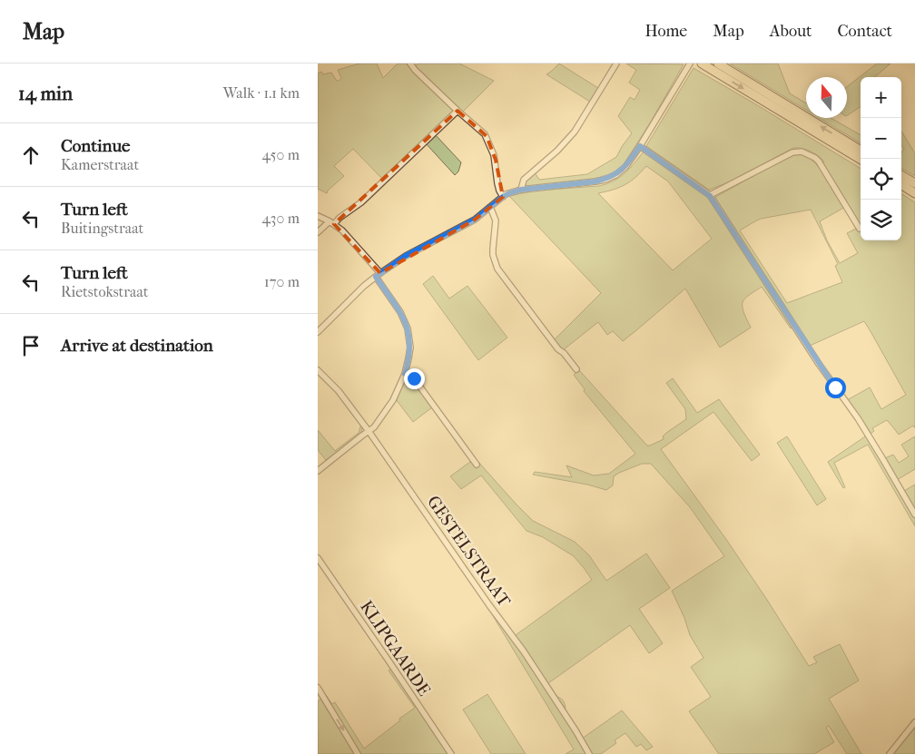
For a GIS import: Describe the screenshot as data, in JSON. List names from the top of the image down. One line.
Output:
{"streets":{"street":["GESTELSTRAAT","KLIPGAARDE"]},"north":"top","page":{"header":"Map","nav":["Home","Map","About","Contact"],"heading":["14 min","Walk · 1.1 km"],"map_buttons":["+","−"],"list":[["Continue","Kamerstraat","450 m"],["Turn left","Buitingstraat","430 m"],["Turn left","Rietstokstraat","170 m"],"Arrive at destination"]}}
